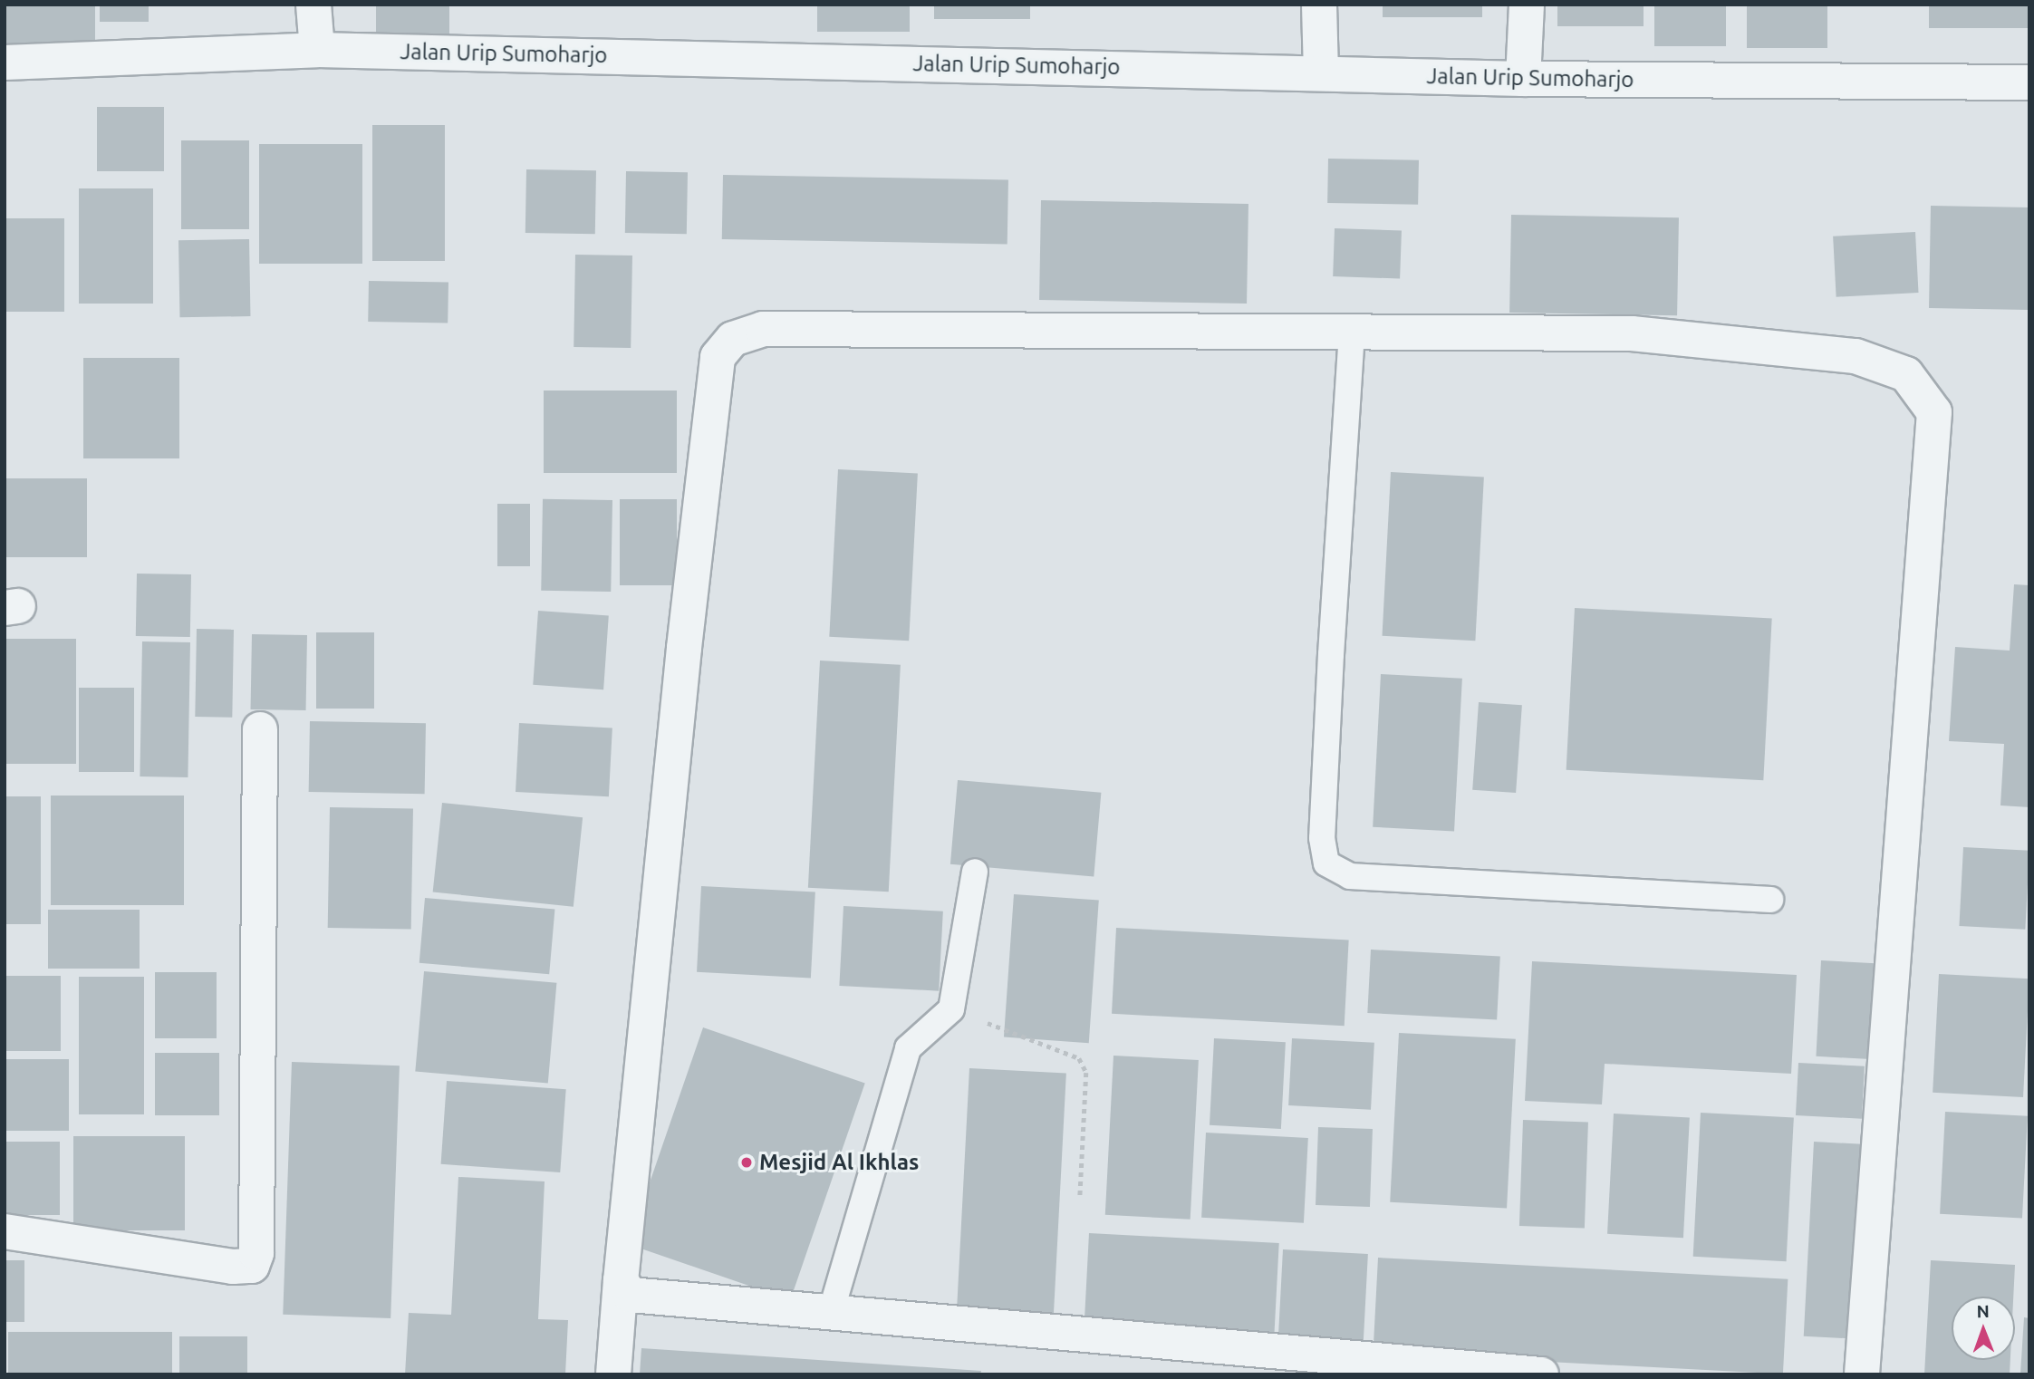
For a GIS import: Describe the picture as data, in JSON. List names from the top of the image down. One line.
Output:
{"streets":{"street":["Jalan Urip Sumoharjo"]},"places":["Mesjid Al Ikhlas"],"north":"top"}
